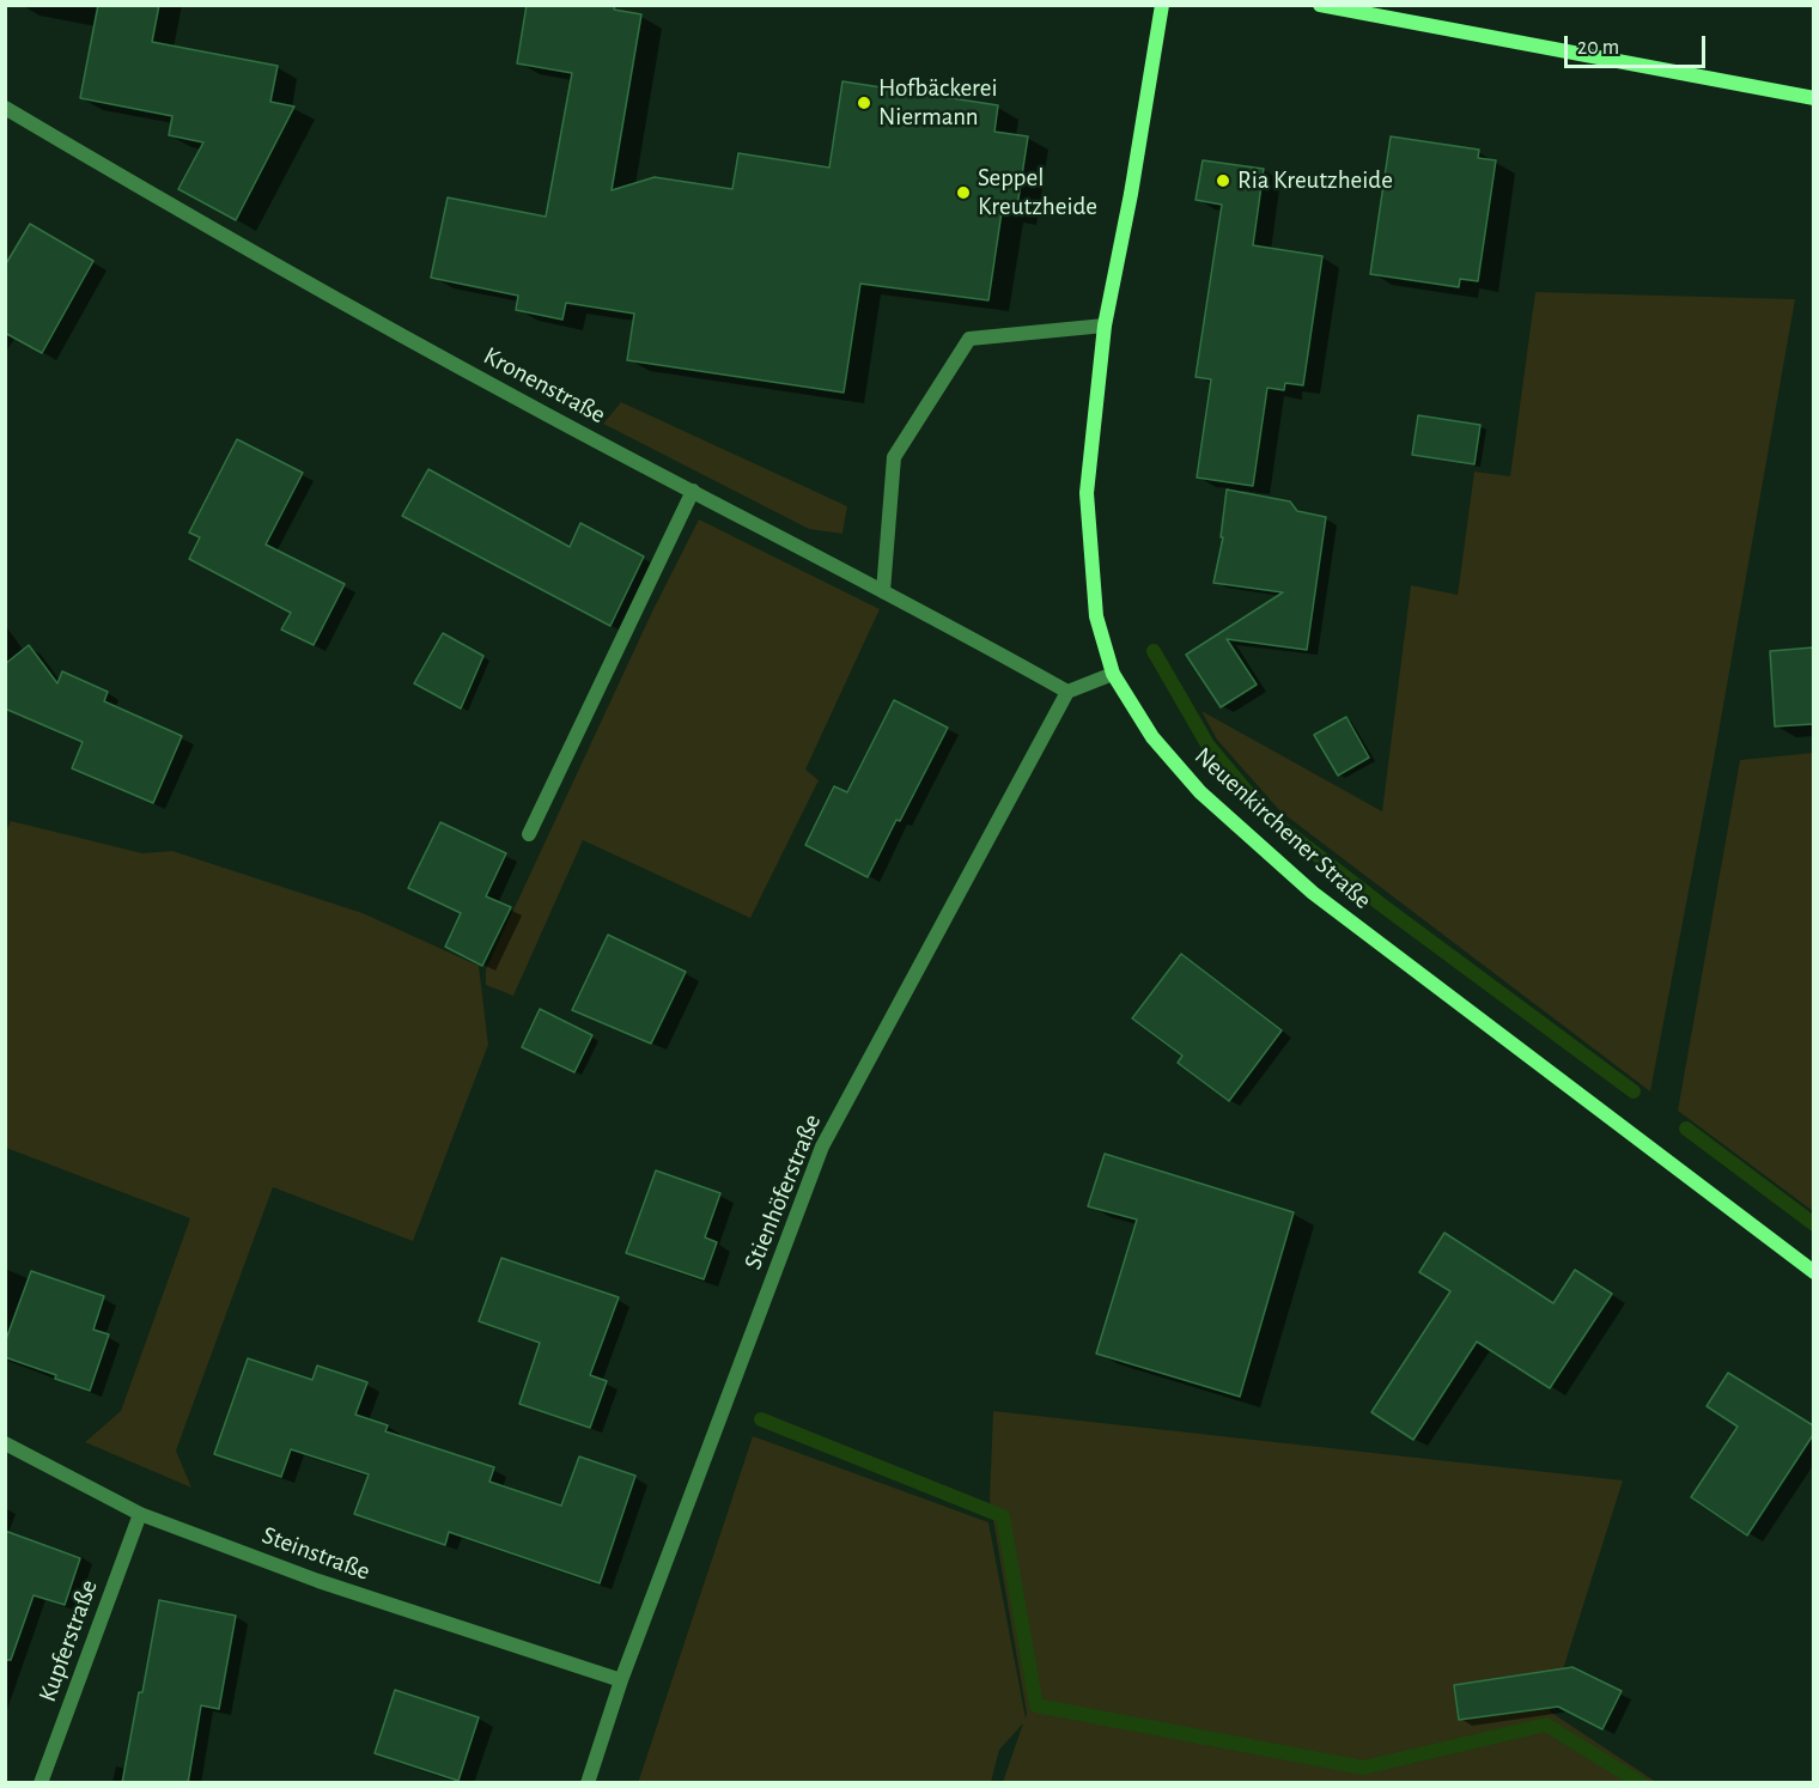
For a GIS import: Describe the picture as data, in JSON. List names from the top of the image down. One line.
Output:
{"streets":{"street":["Kronenstraße","Neuenkirchener Straße","Stienhöferstraße","Steinstraße","Kupferstraße"]},"crossings":[["Kronenstraße","Stienhöferstraße"],["Stienhöferstraße","Steinstraße"],["Steinstraße","Kupferstraße"]],"places":["Hofbäckerei Niermann","Ria Kreutzheide","Seppel Kreutzheide"],"scale_bar":"20 m"}
